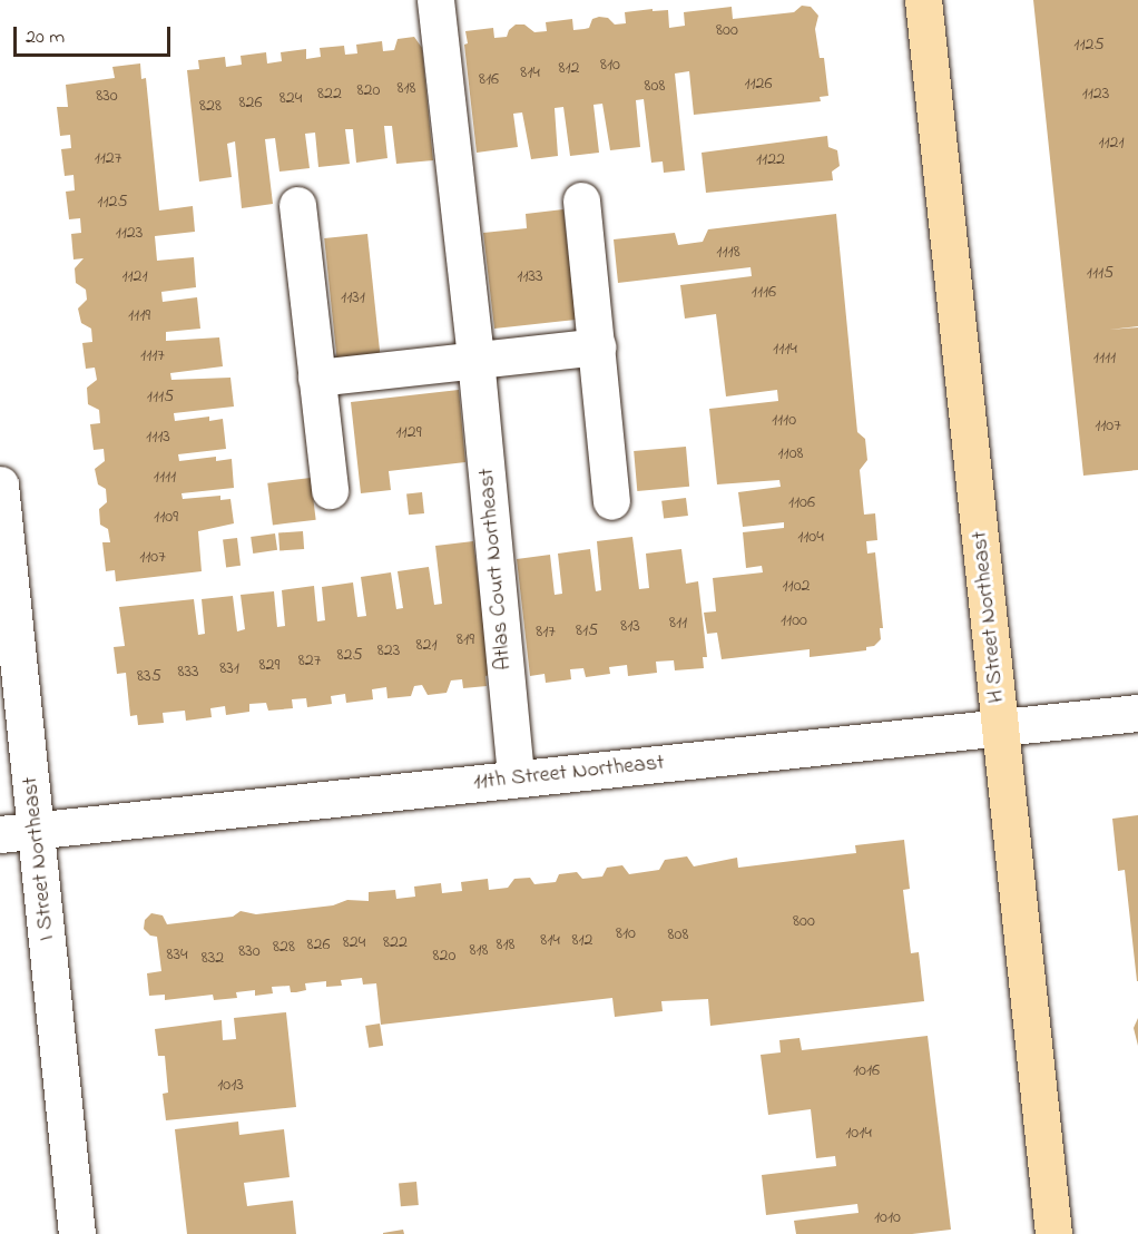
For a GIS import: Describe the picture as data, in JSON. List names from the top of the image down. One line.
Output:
{"streets":{"main road":["H Street Northeast"],"street":["Atlas Court Northeast","11th Street Northeast","I Street Northeast"]},"crossings":[["Atlas Court Northeast","11th Street Northeast"],["H Street Northeast","11th Street Northeast"],["11th Street Northeast","I Street Northeast"]],"house_numbers":["800","1125","810","812","814","816","1126","808","818","820","822","1123","830","824","826","828","1121","1127","1122","1125","1123","1118","1115","1121","1133","1116","1131","1119","1114","1117","1111","1115","1110","1107","1129","1113","1108","1111","1106","1109","1104","1107","1102","1100","811","813","815","817","819","821","823","825","827","829","831","833","835","800","810","808","814","812","824","822","826","818","828","818","830","834","820","832","1016","1013","1014","1010"],"scale_bar":"20 m"}
